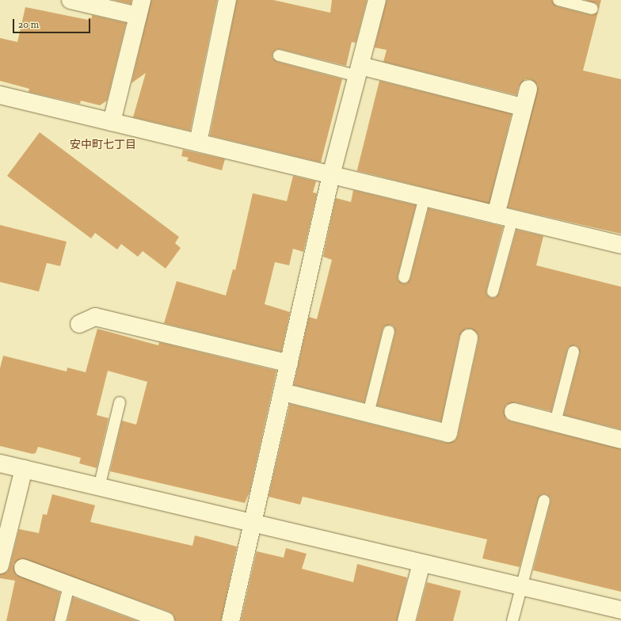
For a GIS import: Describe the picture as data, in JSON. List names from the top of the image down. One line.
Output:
{"districts":["安中町七丁目"],"scale_bar":"20 m"}
